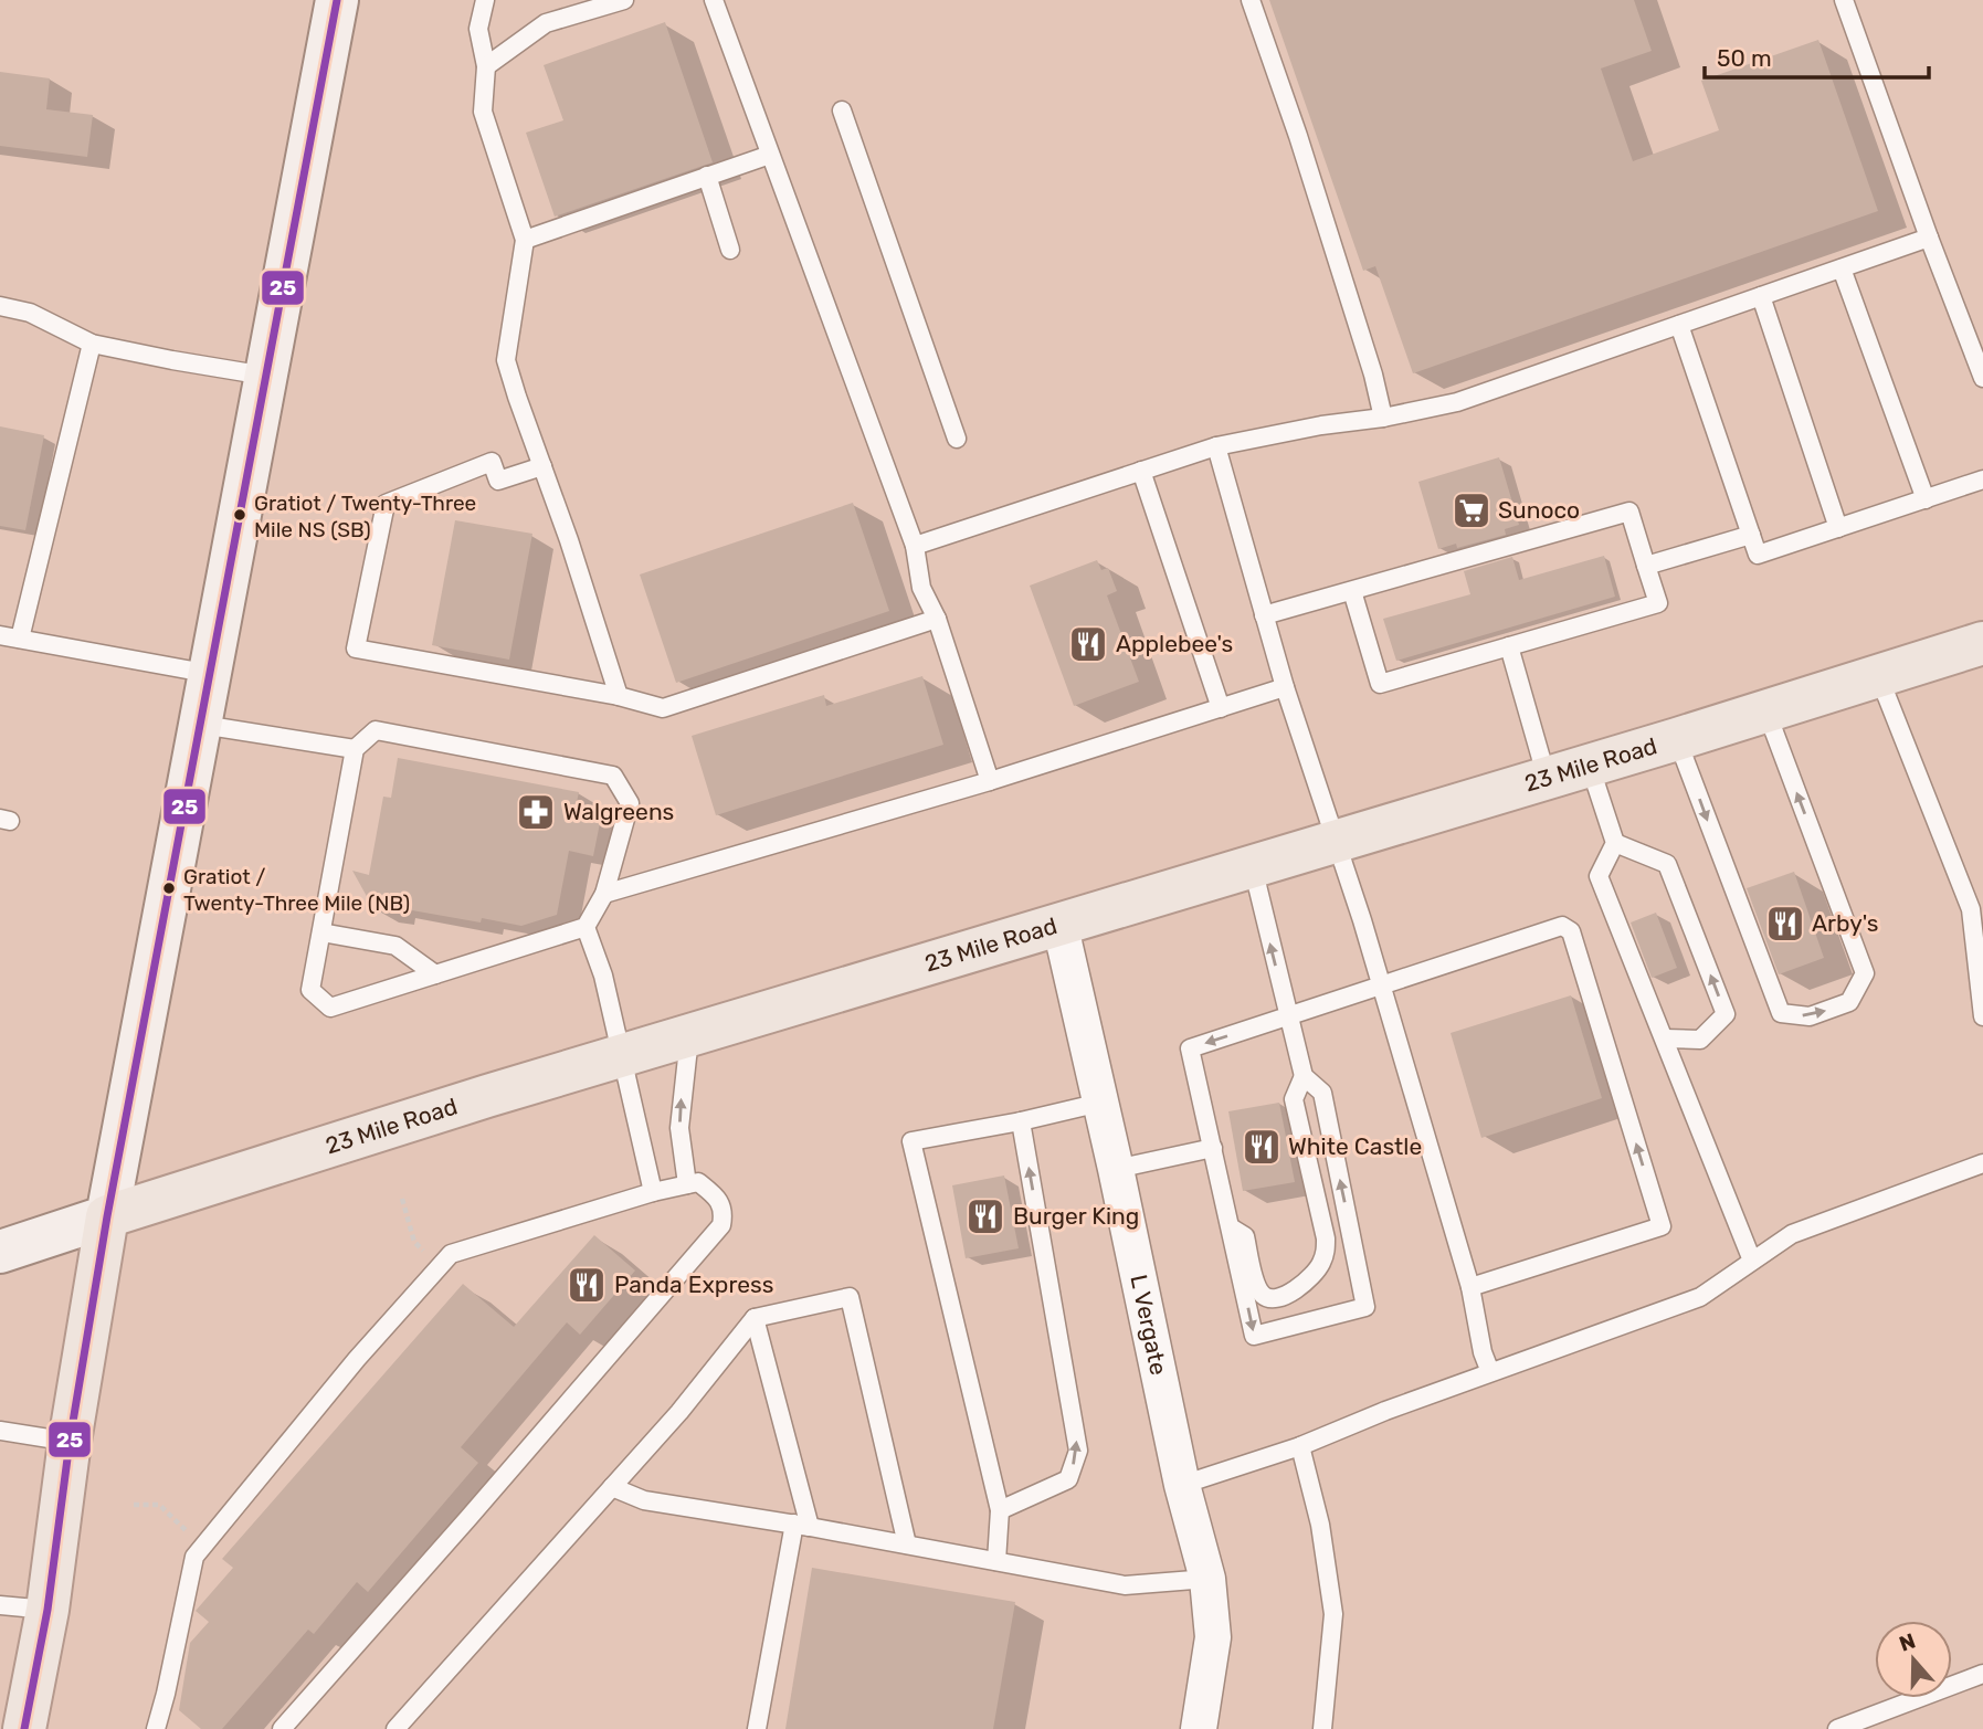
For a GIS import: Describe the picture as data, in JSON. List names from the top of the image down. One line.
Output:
{"streets":{"main road":["23 Mile Road"],"street":["L Vergate"]},"crossings":[["23 Mile Road","L Vergate"]],"places":{"supermarket":["Sunoco"],"other":["Gratiot / Twenty-Three Mile NS (SB)","Gratiot / Twenty-Three Mile (NB)"],"restaurant":["Applebee's","Arby's","White Castle","Burger King","Panda Express"],"pharmacy":["Walgreens"]},"lines":["transit line 25"],"scale_bar":"50 m","north":"top"}
